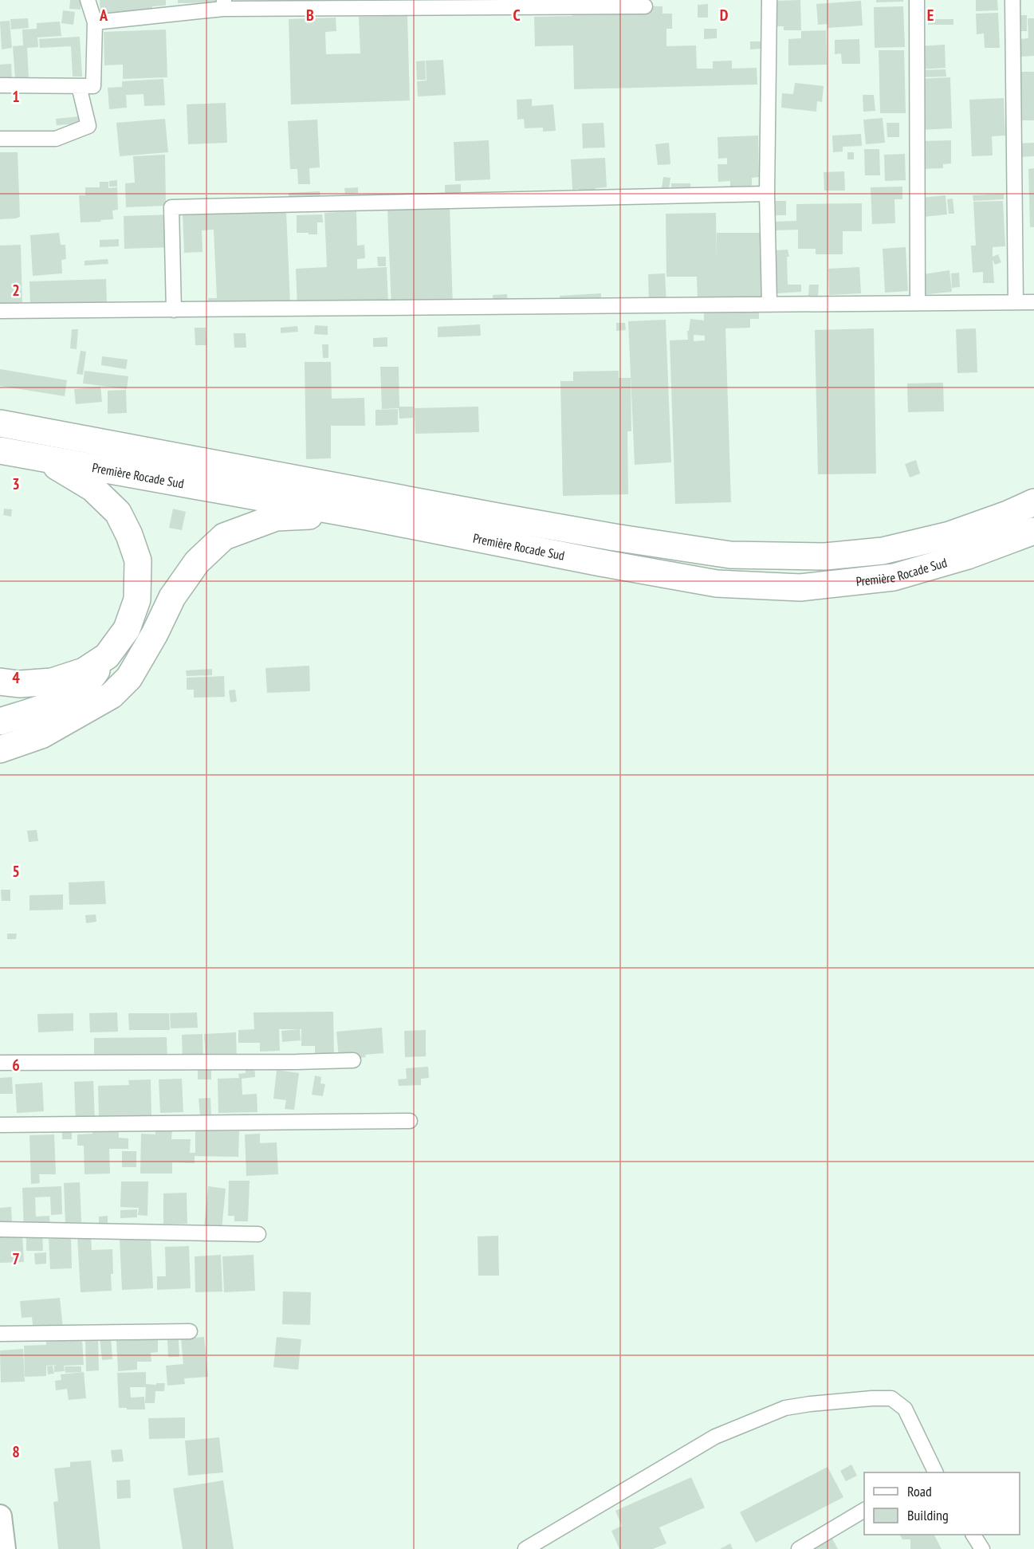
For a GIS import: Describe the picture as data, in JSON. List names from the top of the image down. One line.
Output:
{"streets":{"highway":["Première Rocade Sud"]},"legend":["Road","Building"],"grid":{"columns":["A","B","C","D","E"],"rows":["1","2","3","4","5","6","7","8"]}}
